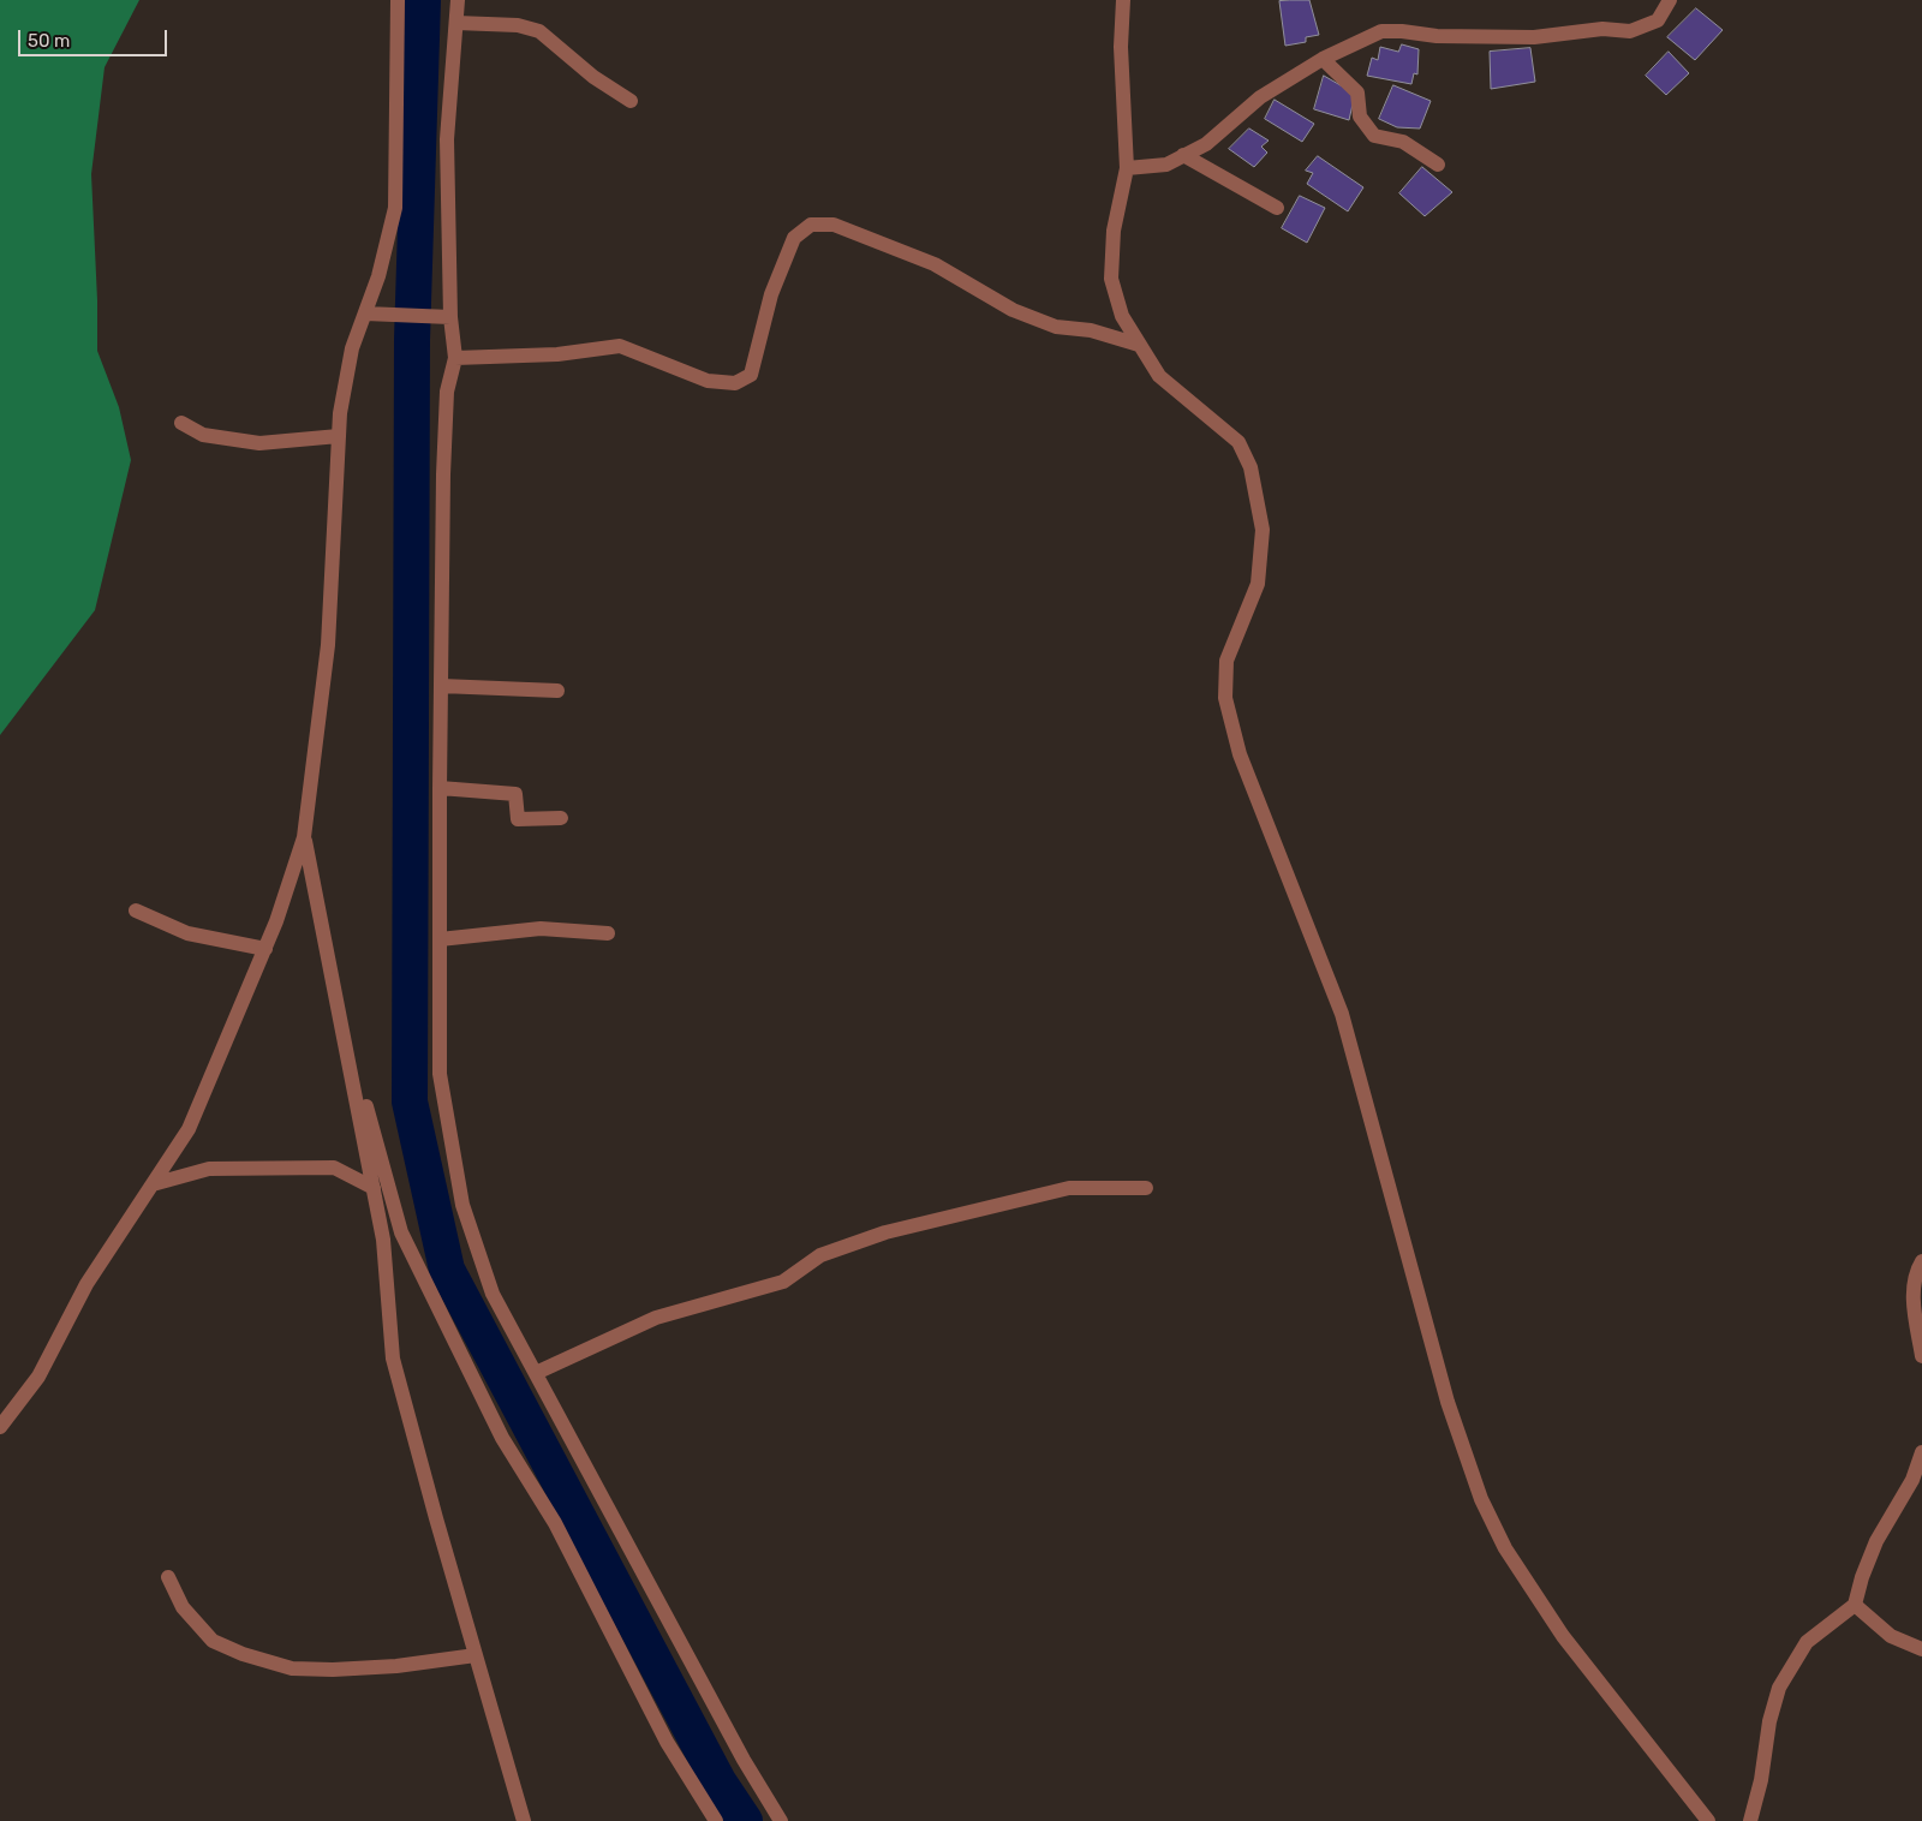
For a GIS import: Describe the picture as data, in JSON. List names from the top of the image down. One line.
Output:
{"scale_bar":"50 m"}
